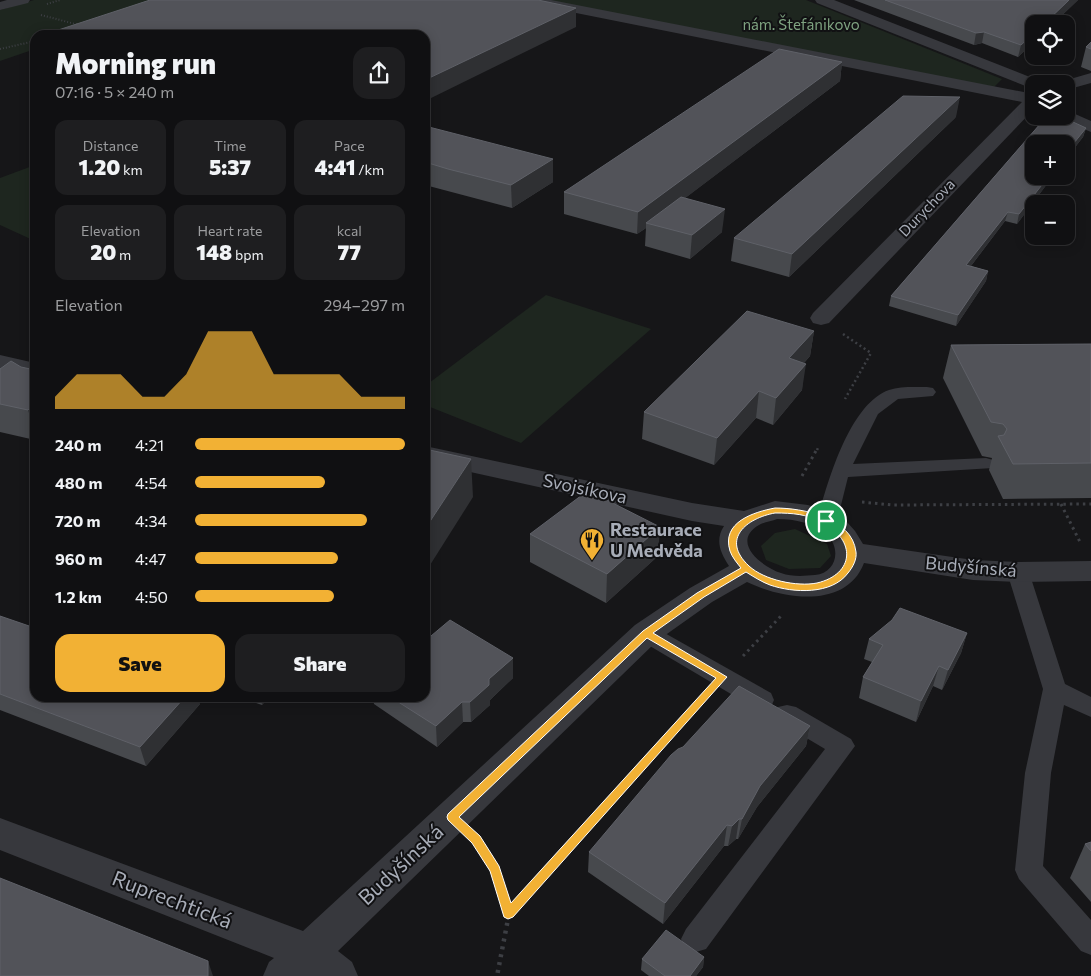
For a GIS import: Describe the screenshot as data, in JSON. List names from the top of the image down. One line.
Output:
{"streets":{"street":["Durychova","Svojsíkova","Budyšínská","Ruprechtická"]},"crossings":[["Svojsíkova","Budyšínská"],["Budyšínská","Ruprechtická"]],"parks":["nám. Štefánikovo"],"places":{"restaurant":["Restaurace U Medvěda"]},"page":{"map_buttons":["+","−"],"heading":["Morning run","07:16 · 5 × 240 m"],"stats":[["Distance","1.20 km"],["Time","5:37"],["Pace","4:41 /km"],["Elevation","20 m"],["Heart rate","148 bpm"],["kcal","77"]],"chart":["Elevation","294–297 m"],"list":[{"name":"240 m","note":"4:21"},{"name":"480 m","note":"4:54"},{"name":"720 m","note":"4:34"},{"name":"960 m","note":"4:47"},{"name":"1.2 km","note":"4:50"}],"buttons":["Save","Share"]}}
